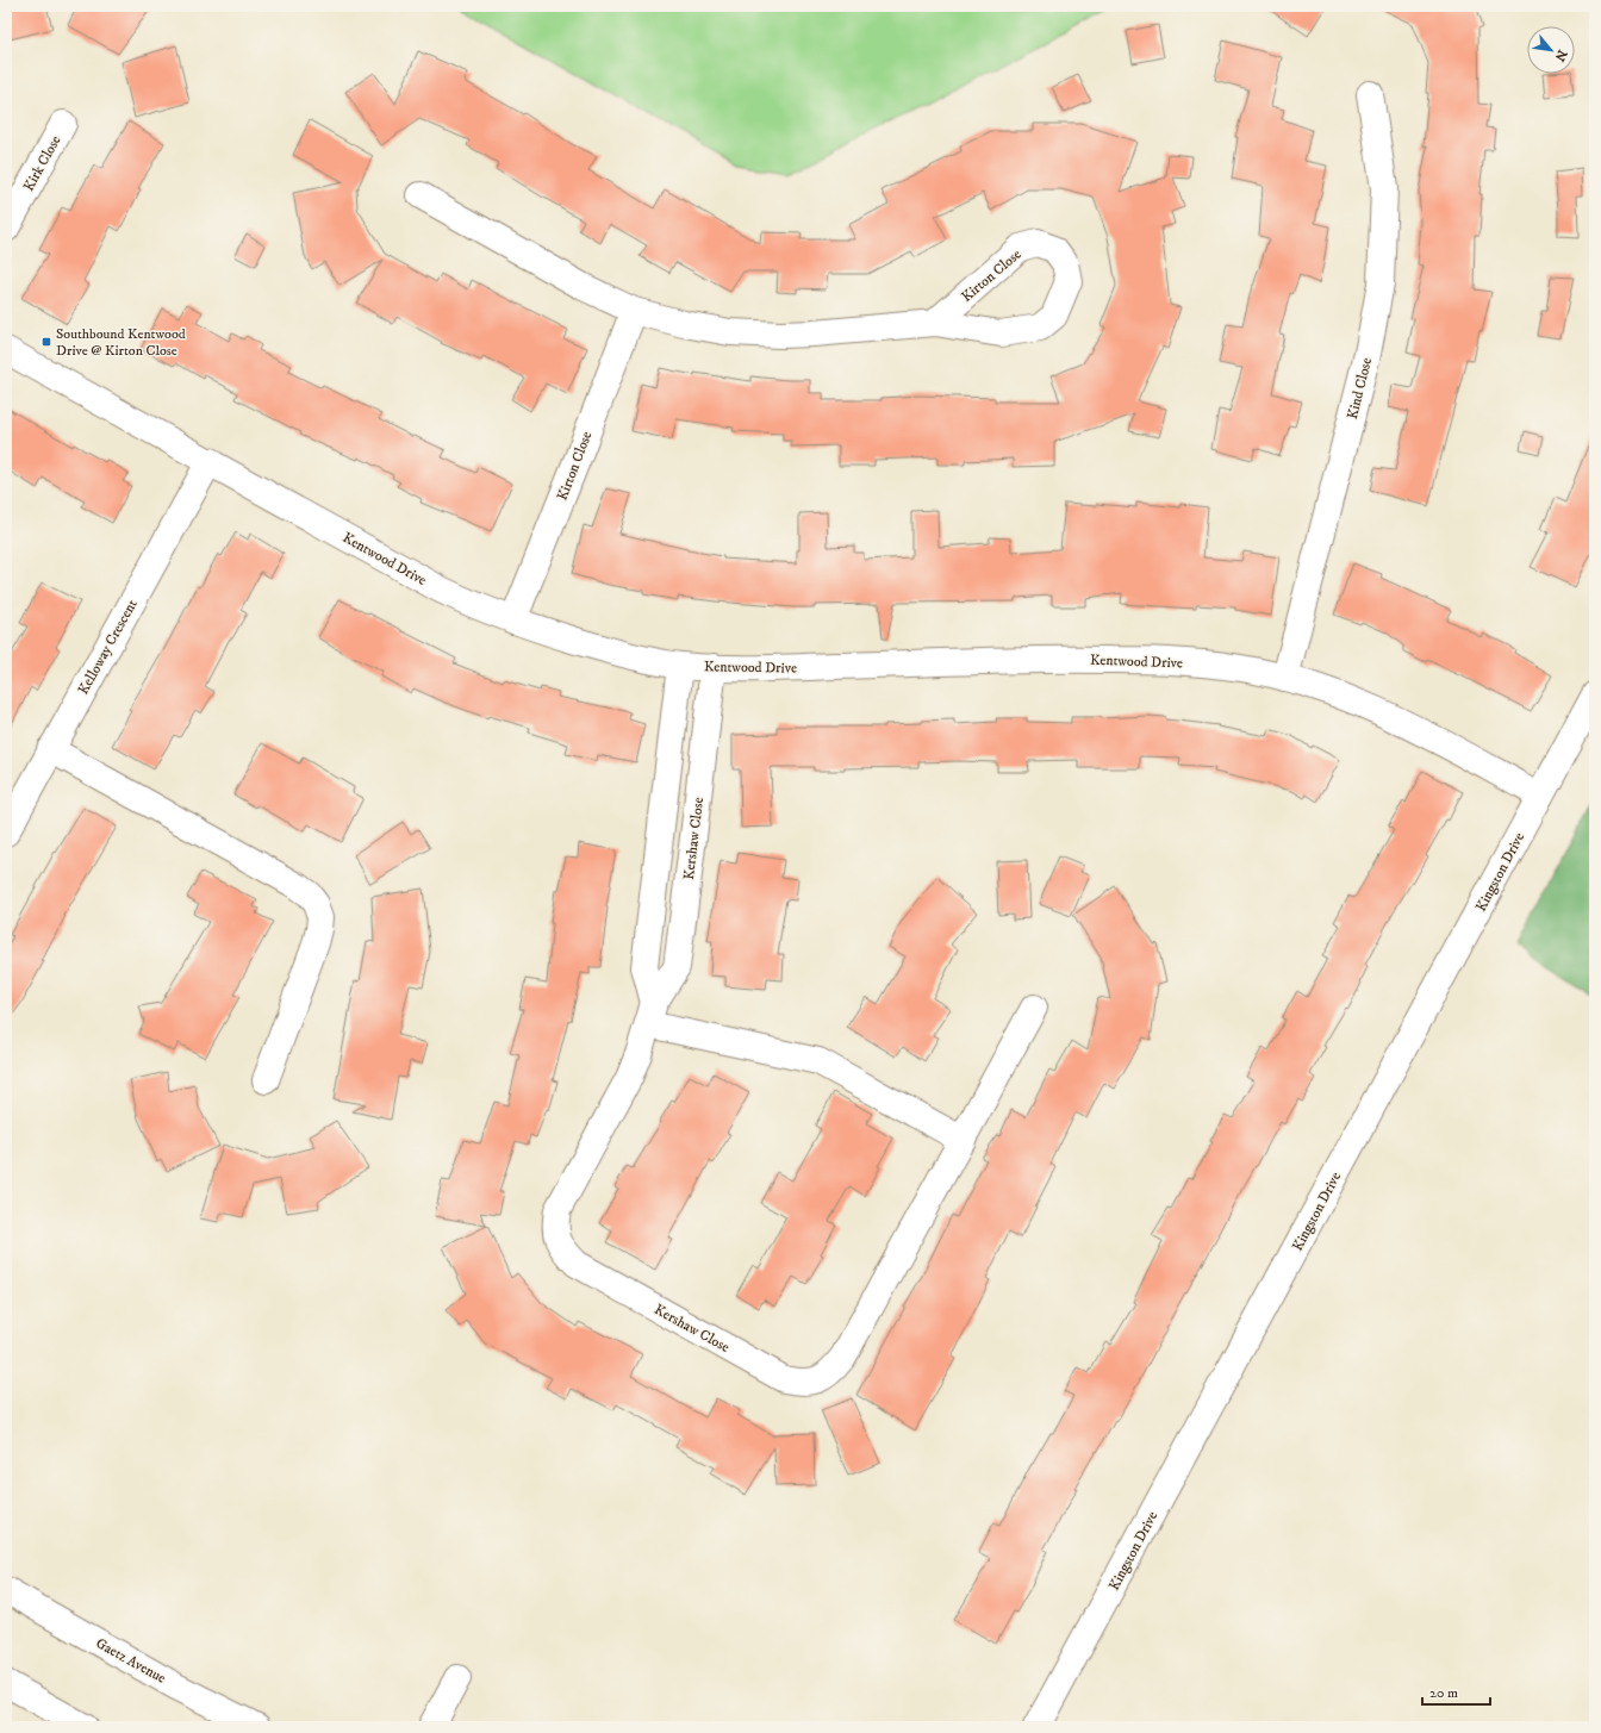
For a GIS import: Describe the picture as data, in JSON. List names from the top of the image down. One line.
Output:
{"streets":{"street":["Kirk Close","Kirton Close","Kind Close","Kentwood Drive","Kelloway Crescent","Kershaw Close","Kingston Drive","Gaetz Avenue"]},"crossings":[["Kirton Close","Kentwood Drive"],["Kind Close","Kentwood Drive"],["Kentwood Drive","Kelloway Crescent"],["Kentwood Drive","Kershaw Close"],["Kentwood Drive","Kingston Drive"]],"places":{"transit":["Southbound Kentwood Drive @ Kirton Close"]},"scale_bar":"20 m","north":"bottom right"}
